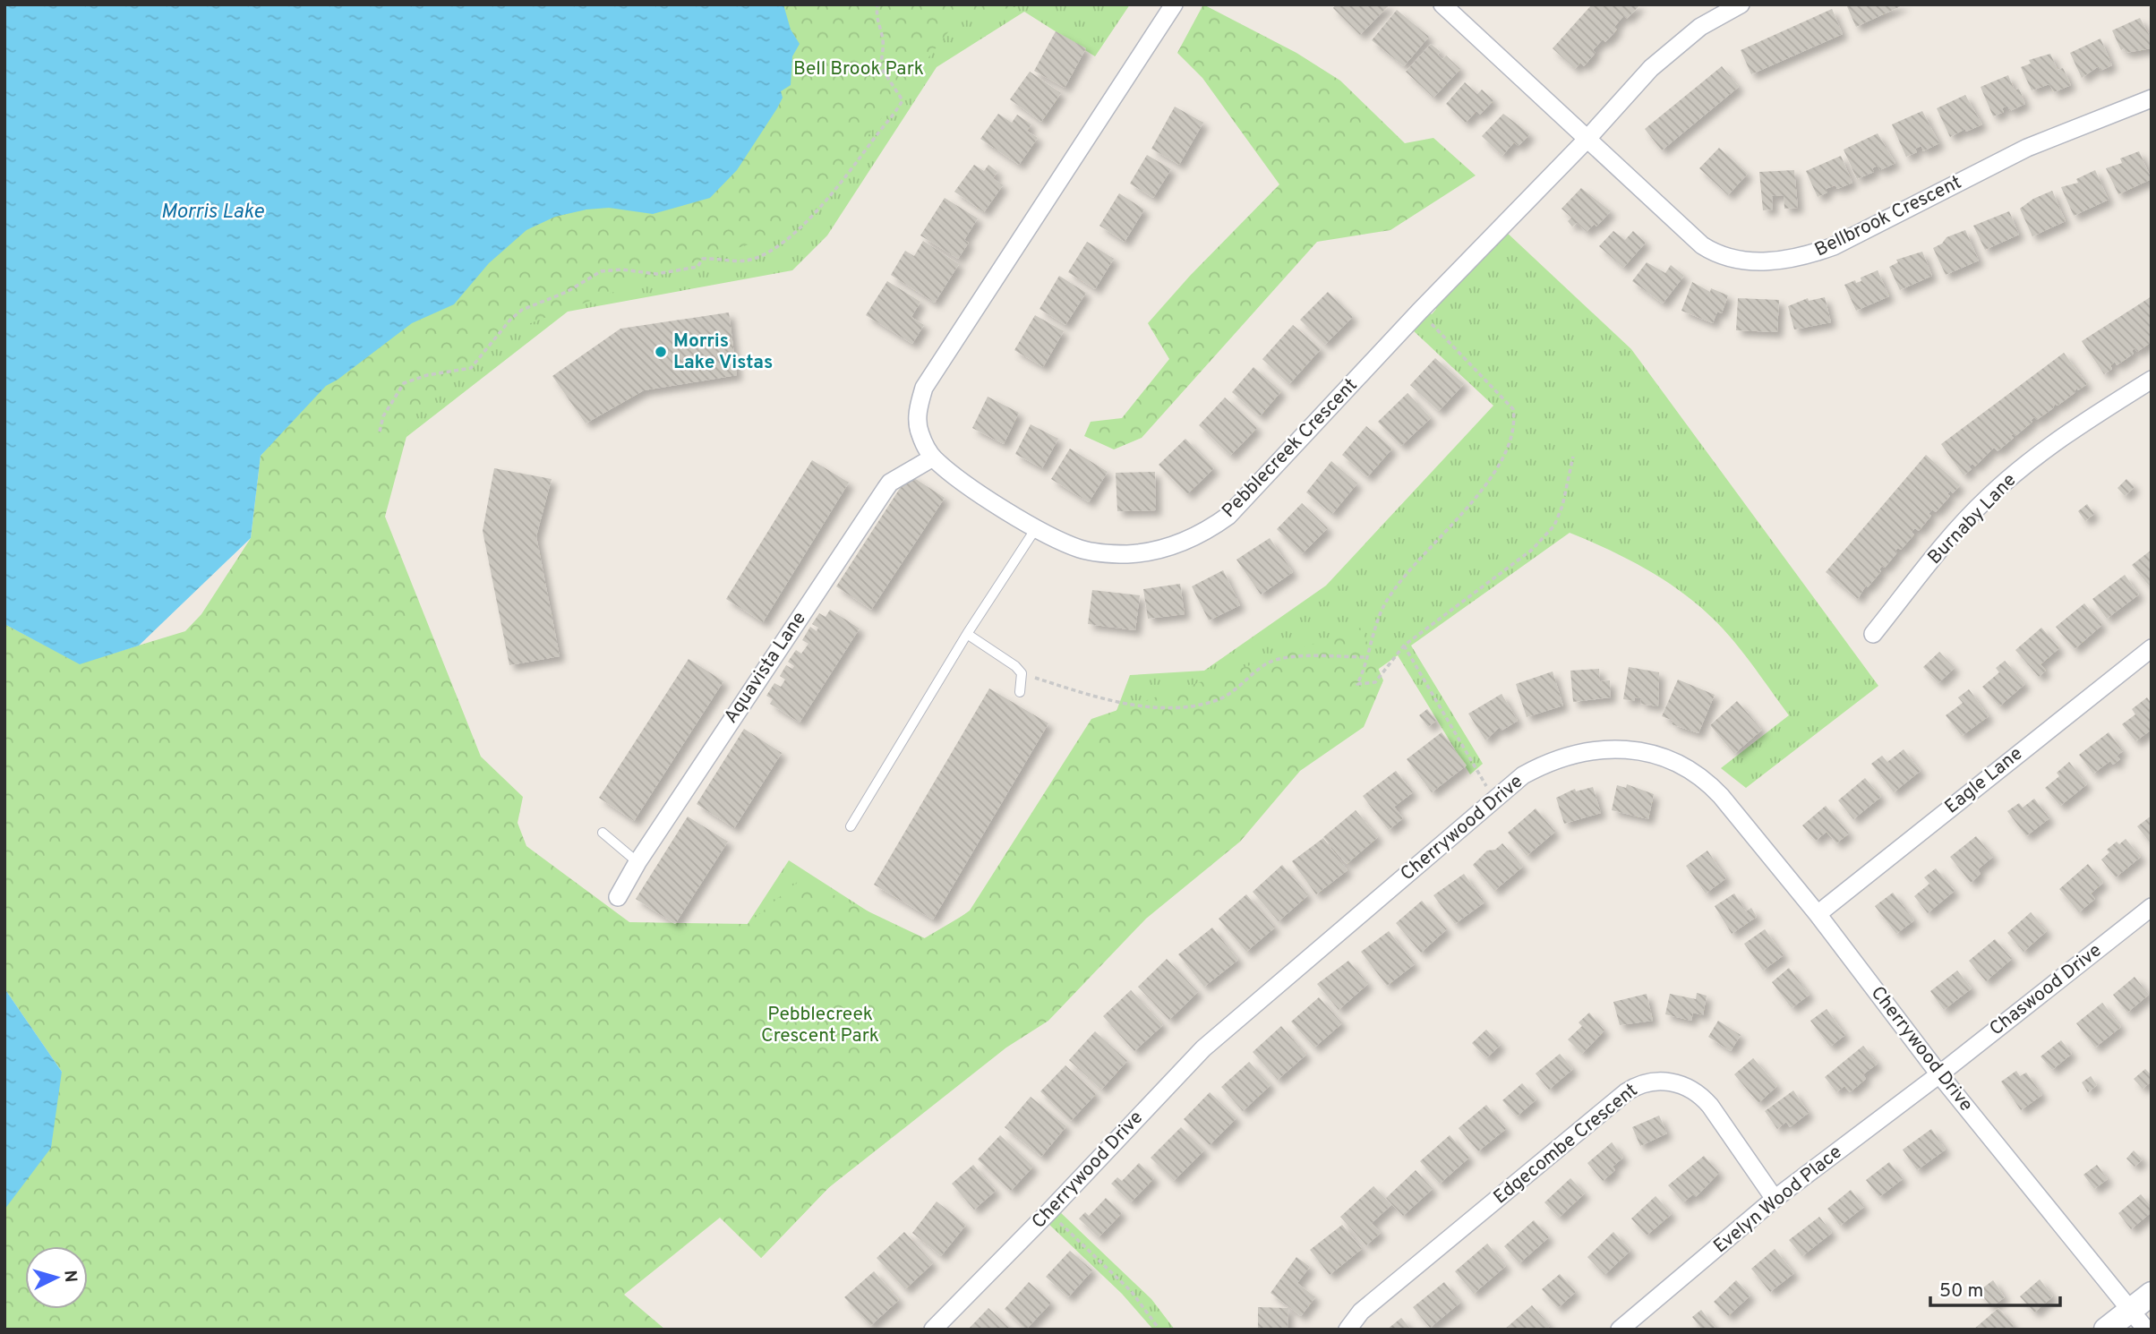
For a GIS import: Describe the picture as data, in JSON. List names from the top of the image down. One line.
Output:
{"streets":{"street":["Bellbrook Crescent","Pebblecreek Crescent","Burnaby Lane","Aquavista Lane","Eagle Lane","Cherrywood Drive","Chaswood Drive","Edgecombe Crescent","Evelyn Wood Place"]},"crossings":[["Bellbrook Crescent","Pebblecreek Crescent"],["Pebblecreek Crescent","Aquavista Lane"],["Eagle Lane","Cherrywood Drive"],["Cherrywood Drive","Chaswood Drive"],["Cherrywood Drive","Evelyn Wood Place"],["Chaswood Drive","Evelyn Wood Place"],["Edgecombe Crescent","Evelyn Wood Place"]],"water":["Morris Lake"],"parks":["Bell Brook Park","Pebblecreek Crescent Park"],"places":["Morris Lake Vistas"],"scale_bar":"50 m","north":"right"}
